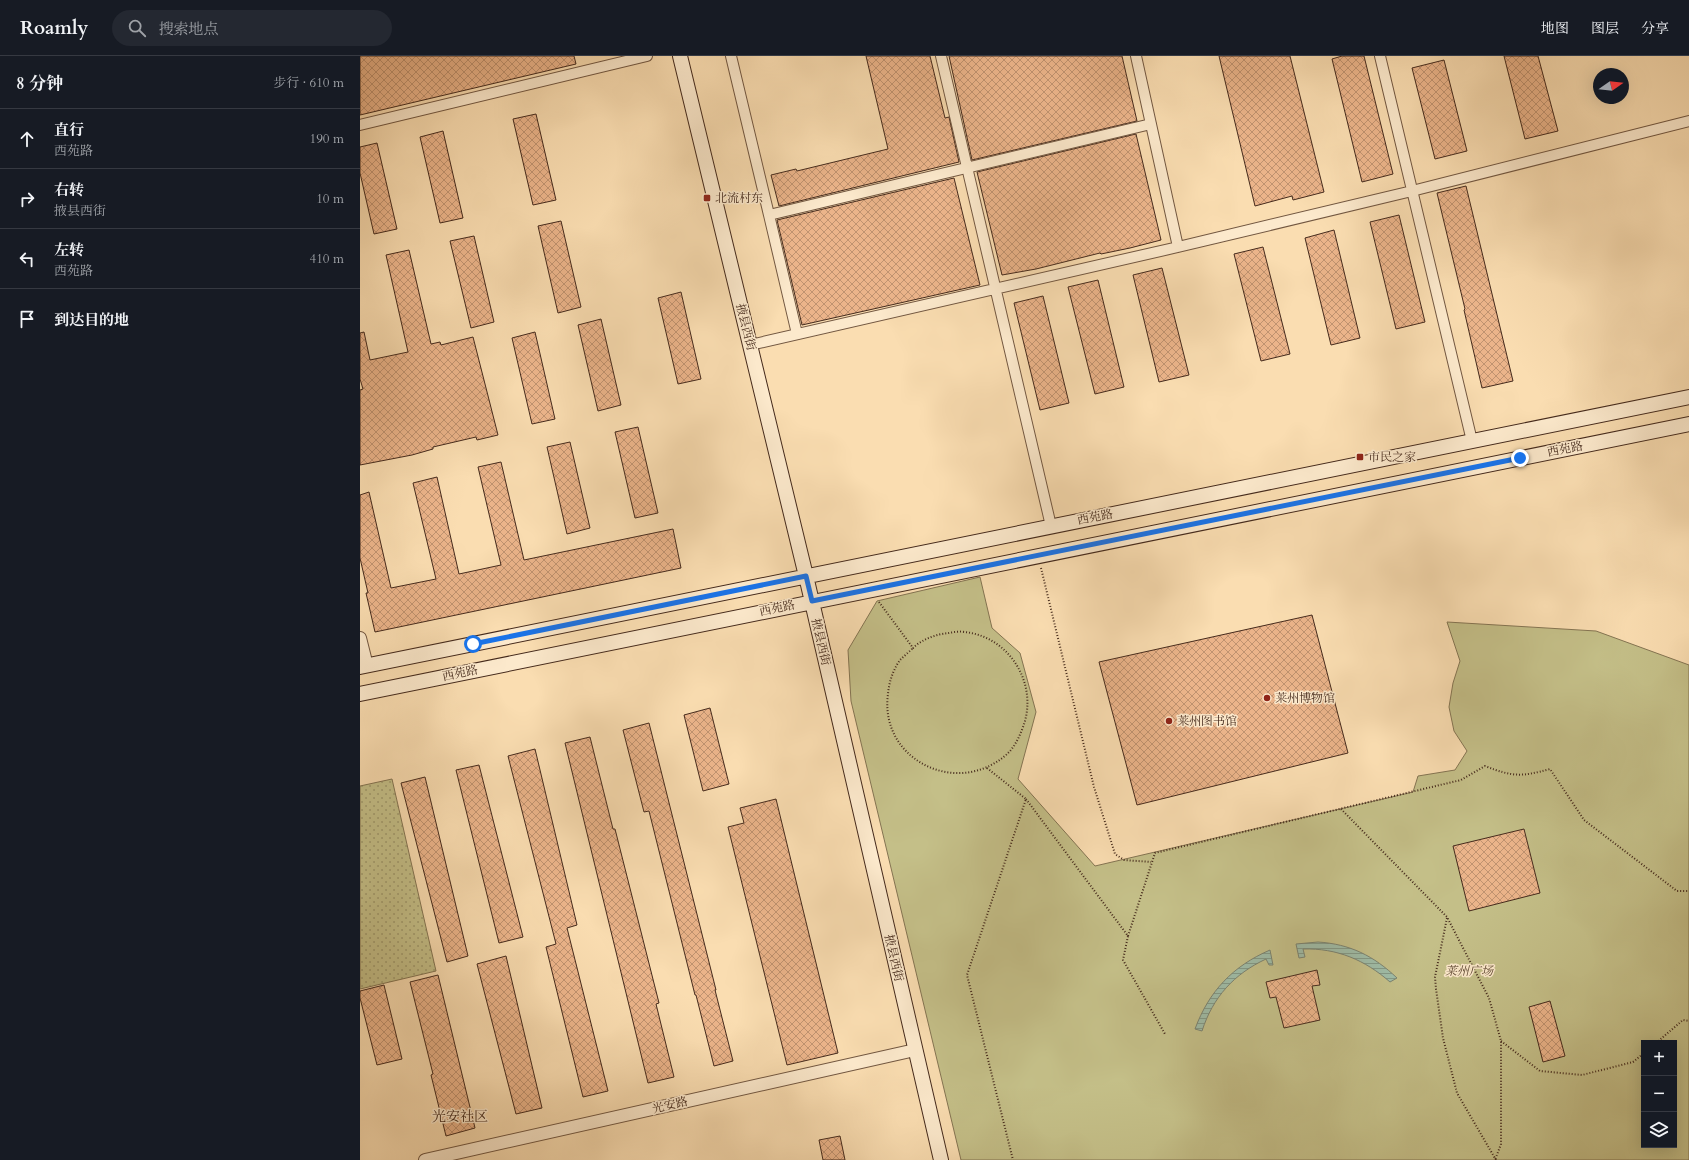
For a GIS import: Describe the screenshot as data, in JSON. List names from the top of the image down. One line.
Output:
{"streets":{"main road":["掖县西街","西苑路"],"street":["光安路"]},"crossings":[["掖县西街","西苑路"],["掖县西街","光安路"]],"districts":["光安社区"],"parks":["莱州广场"],"places":{"transit":["北流村东","市民之家"],"other":["莱州博物馆","莱州图书馆"]},"north":"right","page":{"header":"Roamly","search":"搜索地点","nav":["地图","图层","分享"],"heading":["8 分钟","步行 · 610 m"],"list":[["直行","西苑路","190 m"],["右转","掖县西街","10 m"],["左转","西苑路","410 m"],"到达目的地"],"map_buttons":["+","−"]}}
